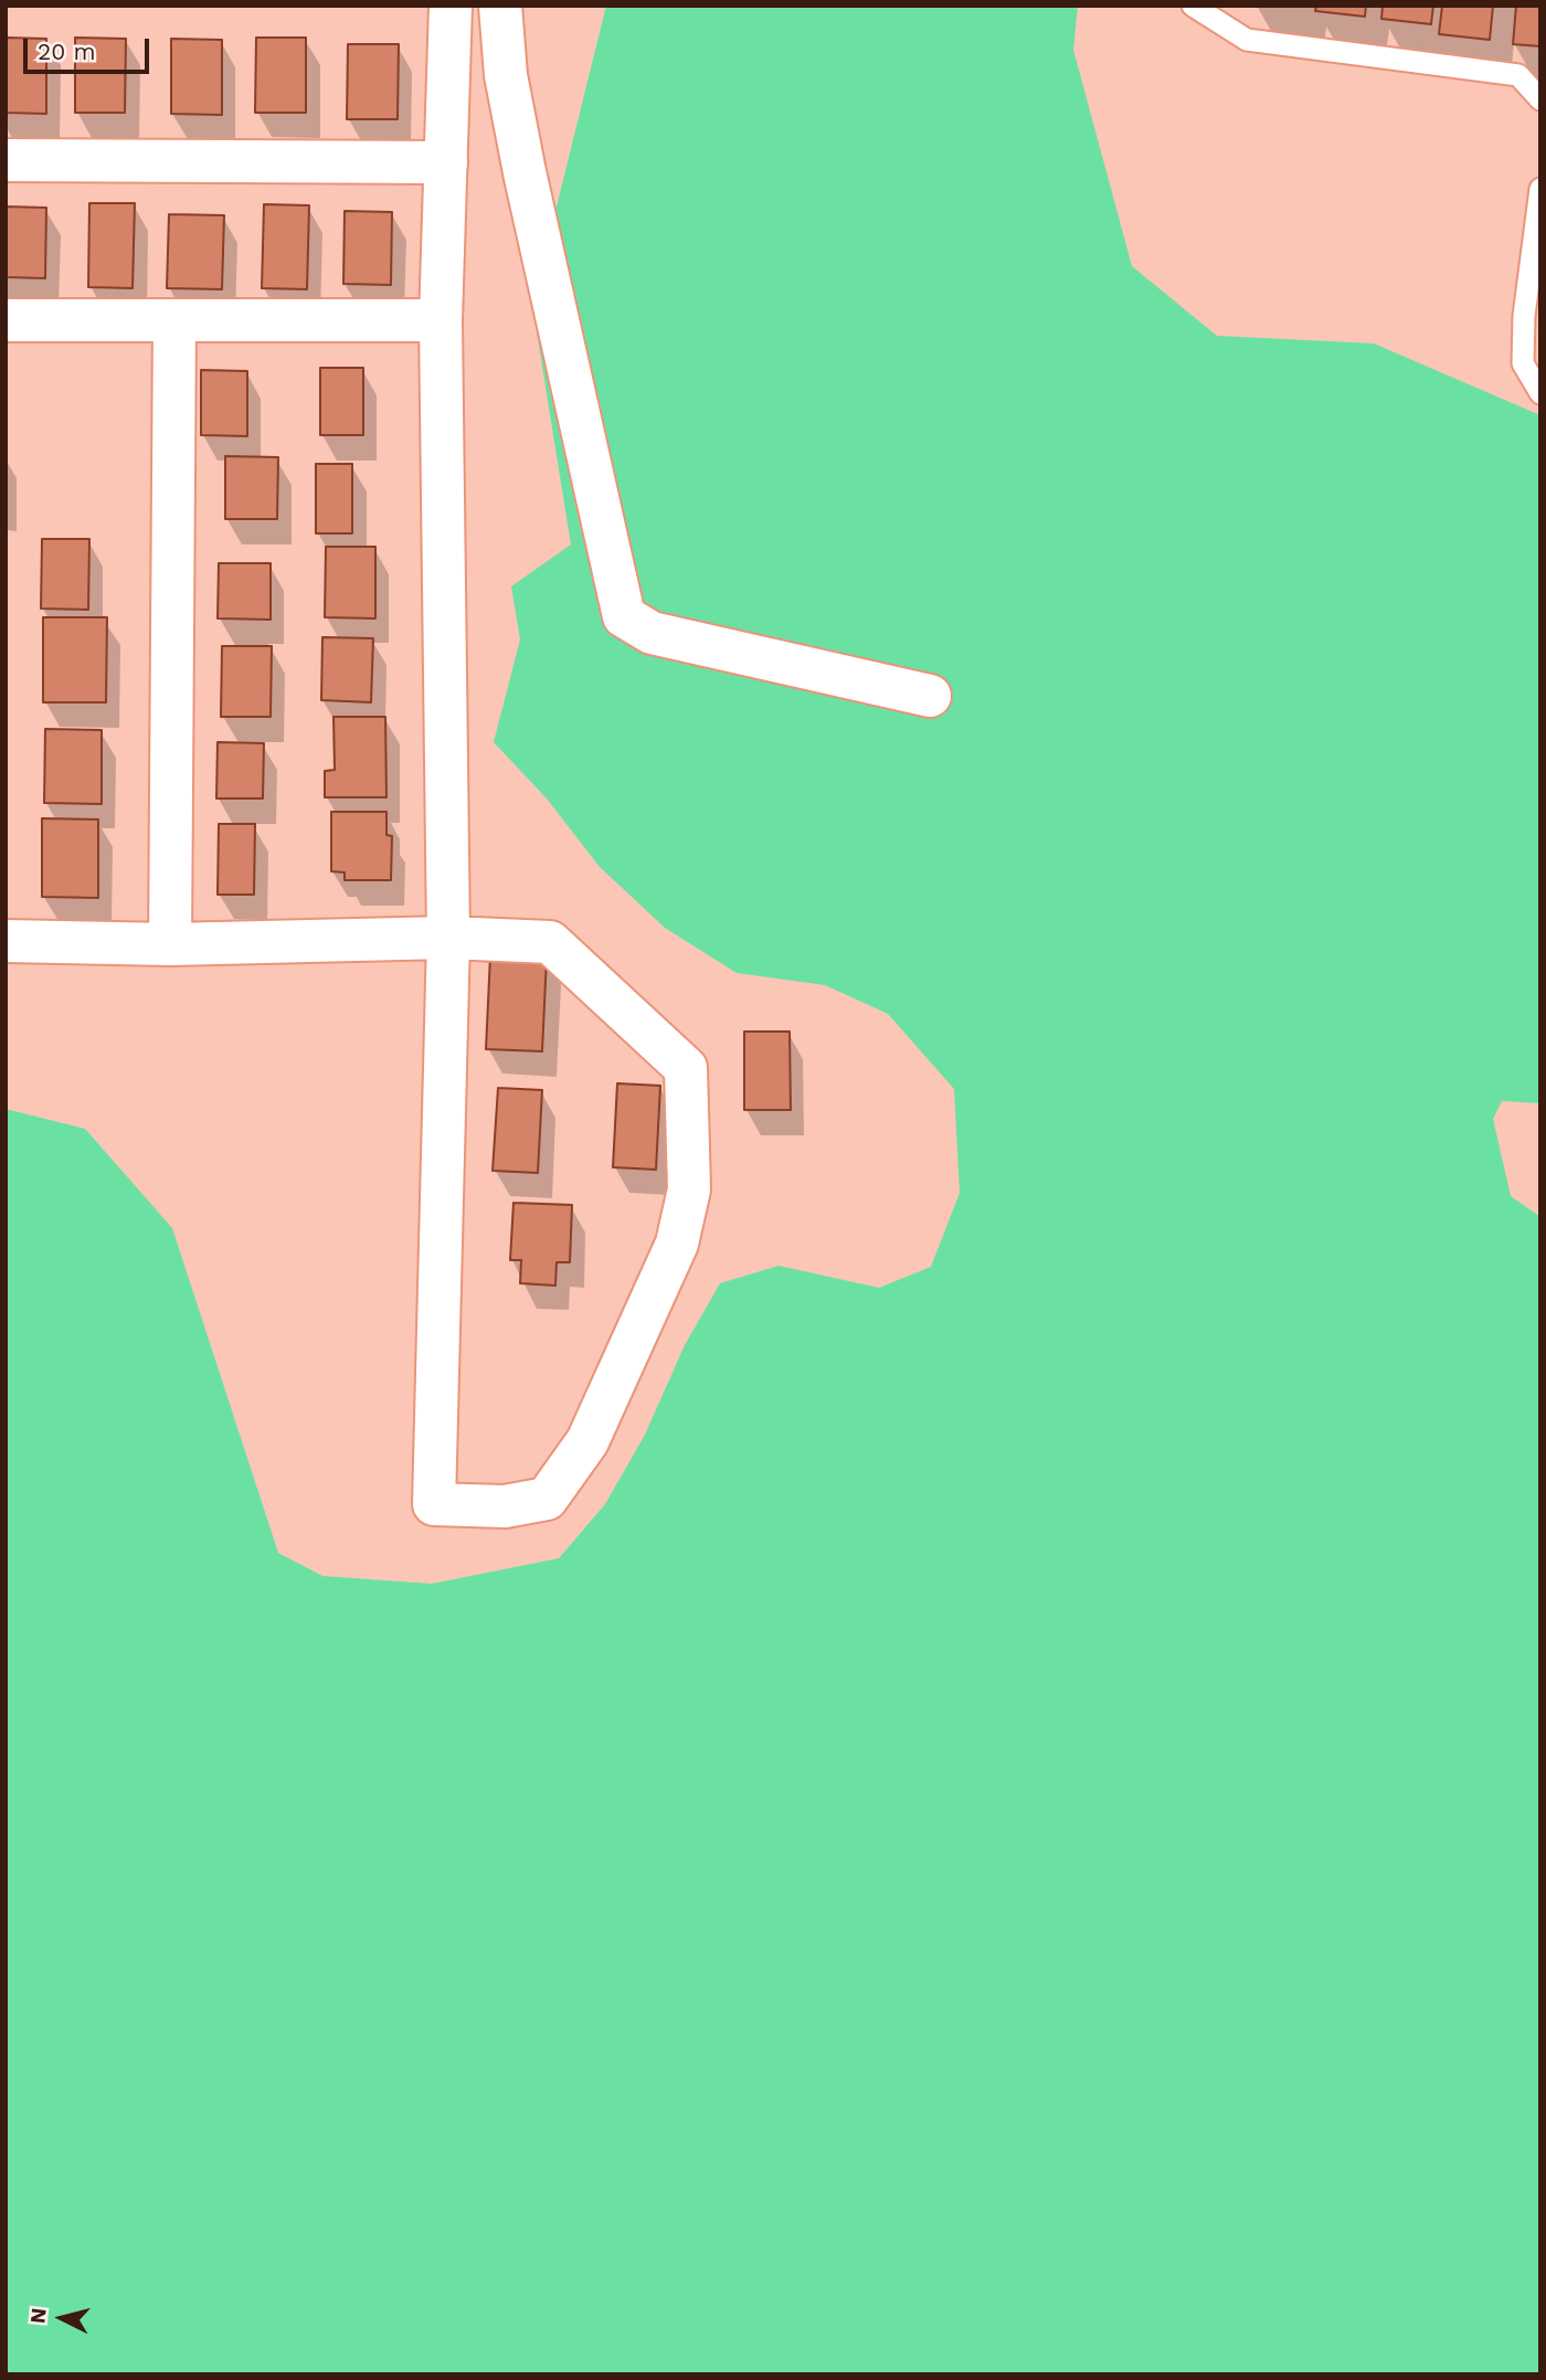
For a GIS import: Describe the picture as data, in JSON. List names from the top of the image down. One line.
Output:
{"scale_bar":"20 m","north":"left"}
